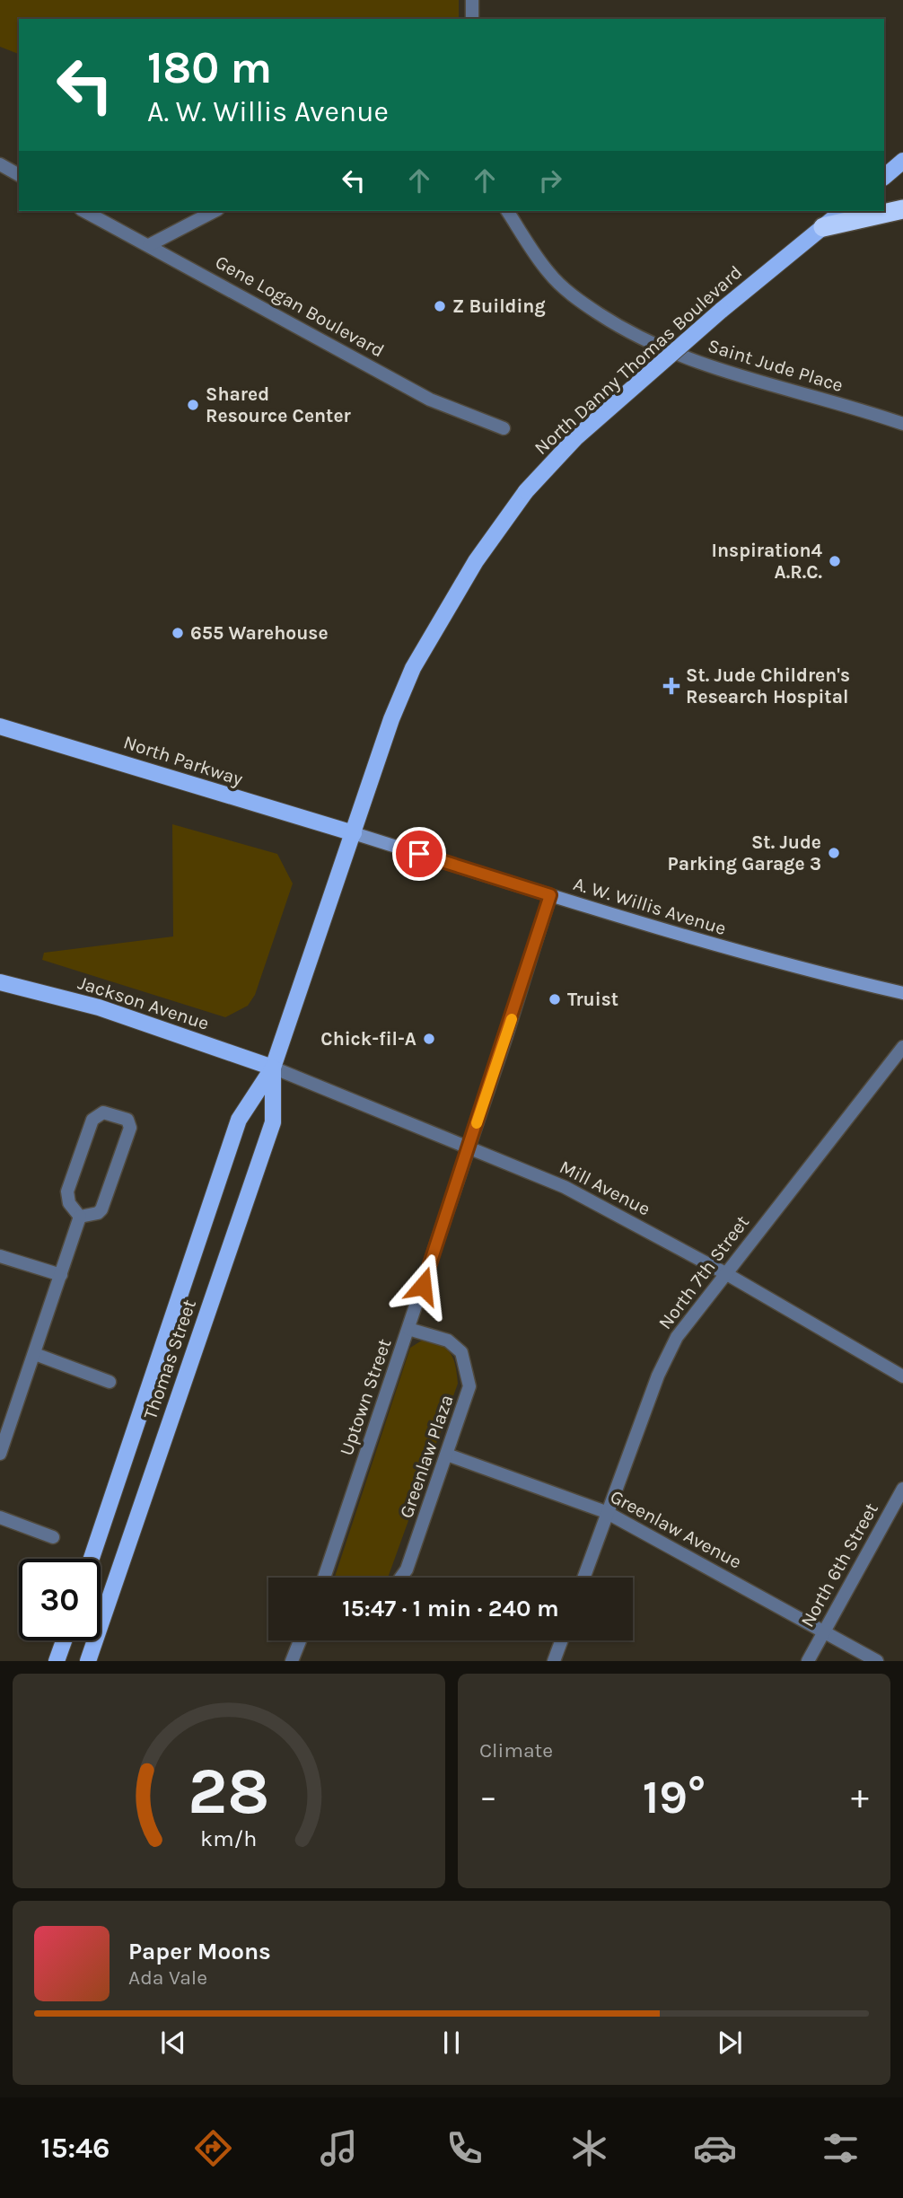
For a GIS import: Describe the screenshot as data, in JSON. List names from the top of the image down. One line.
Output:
{"streets":{"main road":["North Danny Thomas Boulevard","North Parkway","A. W. Willis Avenue","Jackson Avenue","Thomas Street"],"street":["Gene Logan Boulevard","Saint Jude Place","Mill Avenue","North 7th Street","Uptown Street","Greenlaw Plaza","Greenlaw Avenue","North 6th Street"]},"crossings":[["North Danny Thomas Boulevard","North Parkway"],["North Danny Thomas Boulevard","A. W. Willis Avenue"],["North Danny Thomas Boulevard","Thomas Street"],["North Parkway","A. W. Willis Avenue"],["North Parkway","Thomas Street"],["A. W. Willis Avenue","Thomas Street"],["A. W. Willis Avenue","Uptown Street"],["Jackson Avenue","Mill Avenue"],["Jackson Avenue","Thomas Street"],["Mill Avenue","North 7th Street"],["Mill Avenue","Thomas Street"],["Mill Avenue","Uptown Street"],["North 7th Street","Greenlaw Avenue"],["Uptown Street","Greenlaw Plaza"],["Greenlaw Plaza","Greenlaw Avenue"],["Greenlaw Avenue","North 6th Street"]],"places":{"other":["Z Building","Shared Resource Center","Inspiration4 A.R.C.","655 Warehouse","St. Jude Parking Garage 3","Truist","Chick-fil-A"],"health":["St. Jude Children's Research Hospital"]},"page":{"turn":["180 m","A. W. Willis Avenue"],"limit":"30","trip":"15:47 · 1 min · 240 m","tile":"Climate","heat":["−","19°","+"],"song":["Paper Moons","Ada Vale"],"tabs":"15:46","gauge":["28","km/h"]}}
